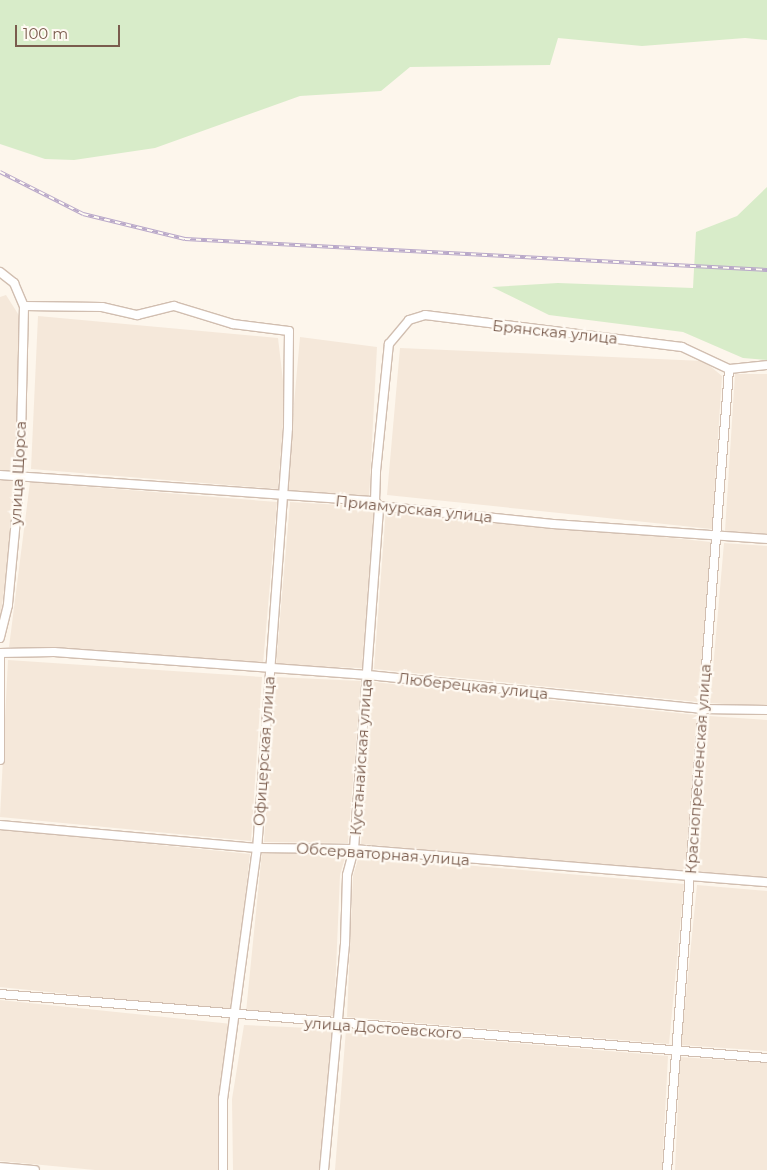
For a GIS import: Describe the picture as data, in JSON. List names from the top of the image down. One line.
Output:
{"streets":{"street":["Брянская улица","улица Щорса","Приамурская улица","Люберецкая улица","Офицерская улица","Кустанайская улица","Краснопресненская улица","Обсерваторная улица","улица Достоевского"]},"crossings":[["Брянская улица","Кустанайская улица"],["Брянская улица","Краснопресненская улица"],["улица Щорса","Приамурская улица"],["улица Щорса","Офицерская улица"],["Приамурская улица","Офицерская улица"],["Приамурская улица","Кустанайская улица"],["Приамурская улица","Краснопресненская улица"],["Люберецкая улица","Офицерская улица"],["Люберецкая улица","Кустанайская улица"],["Люберецкая улица","Краснопресненская улица"],["Офицерская улица","Обсерваторная улица"],["Офицерская улица","улица Достоевского"],["Кустанайская улица","Обсерваторная улица"],["Кустанайская улица","улица Достоевского"],["Краснопресненская улица","Обсерваторная улица"],["Краснопресненская улица","улица Достоевского"]],"scale_bar":"100 m"}
